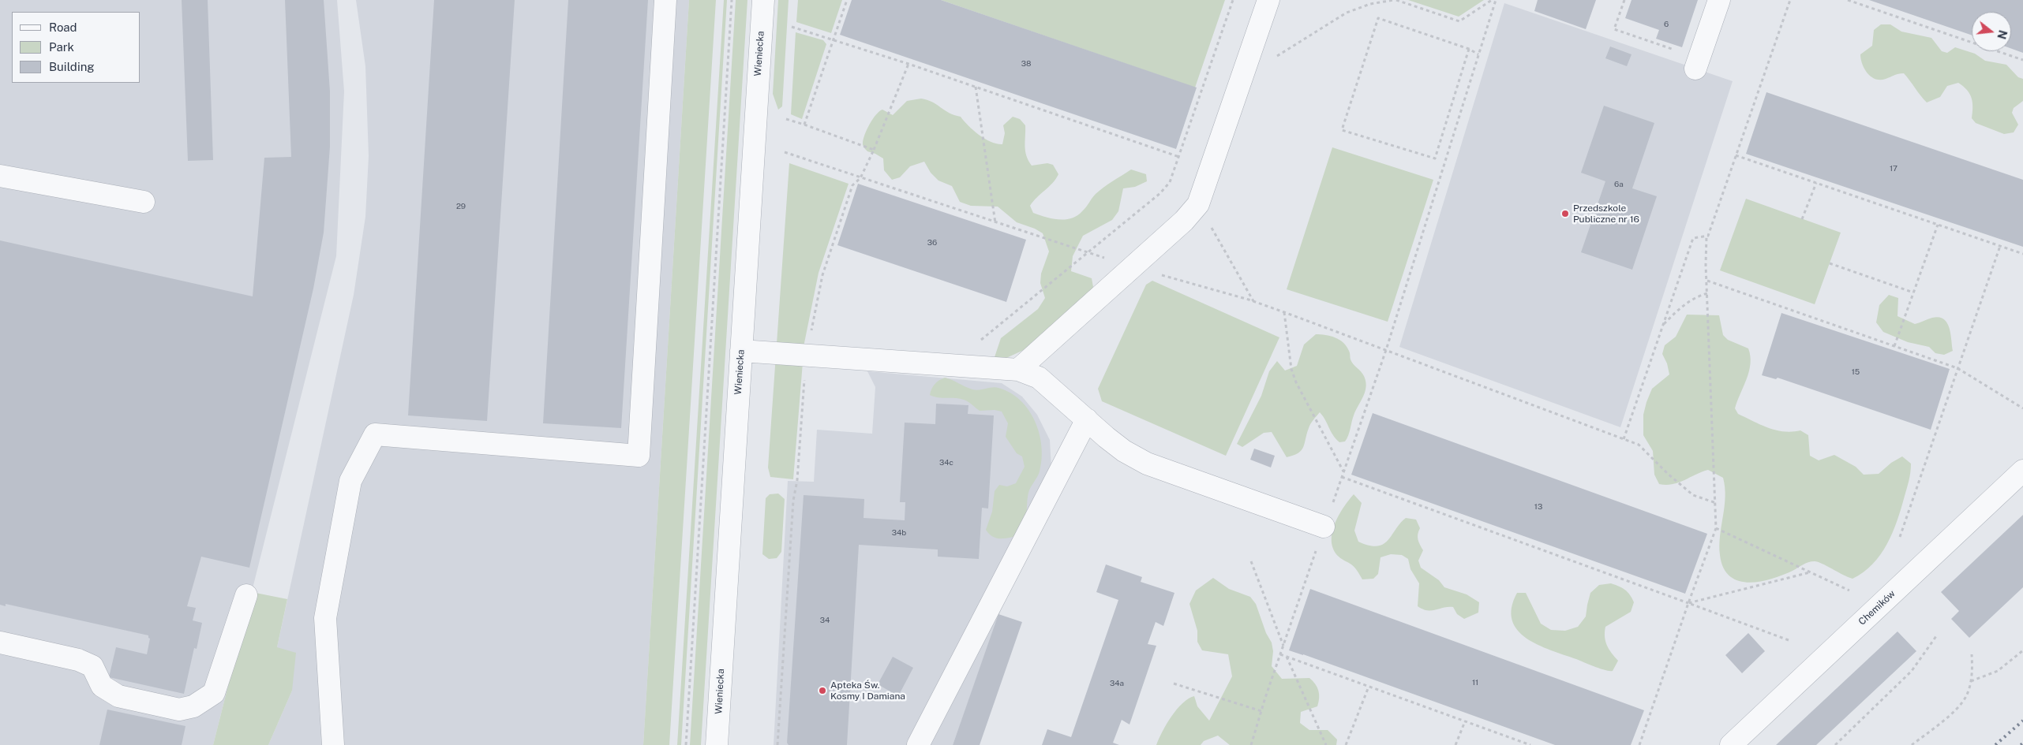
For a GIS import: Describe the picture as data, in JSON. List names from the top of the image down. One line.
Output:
{"streets":{"street":["Wieniecka","Chemików"]},"places":["Przedszkole Publiczne nr 16","Apteka Św. Kosmy I Damiana"],"house_numbers":["6","38","17","6a","29","36","15","34c","13","34b","34","11","34a"],"legend":["Road","Park","Building"],"north":"right"}
